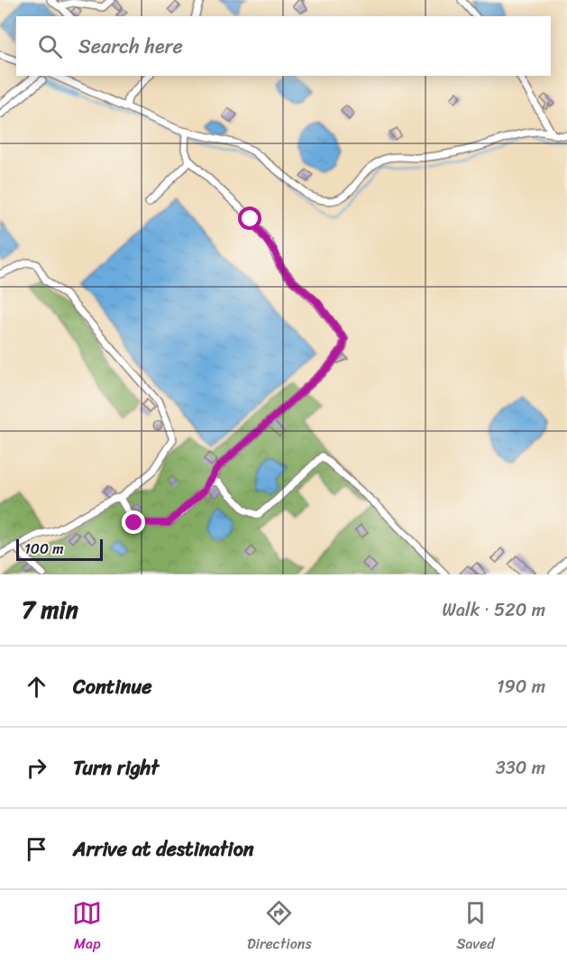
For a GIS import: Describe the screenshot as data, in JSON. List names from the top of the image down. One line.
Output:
{"scale_bar":"100 m","page":{"search":"Search here","scale":"100 m","heading":["7 min","Walk · 520 m"],"list":[["Continue","190 m"],["Turn right","330 m"],"Arrive at destination"],"nav":["Map","Directions","Saved"]}}
